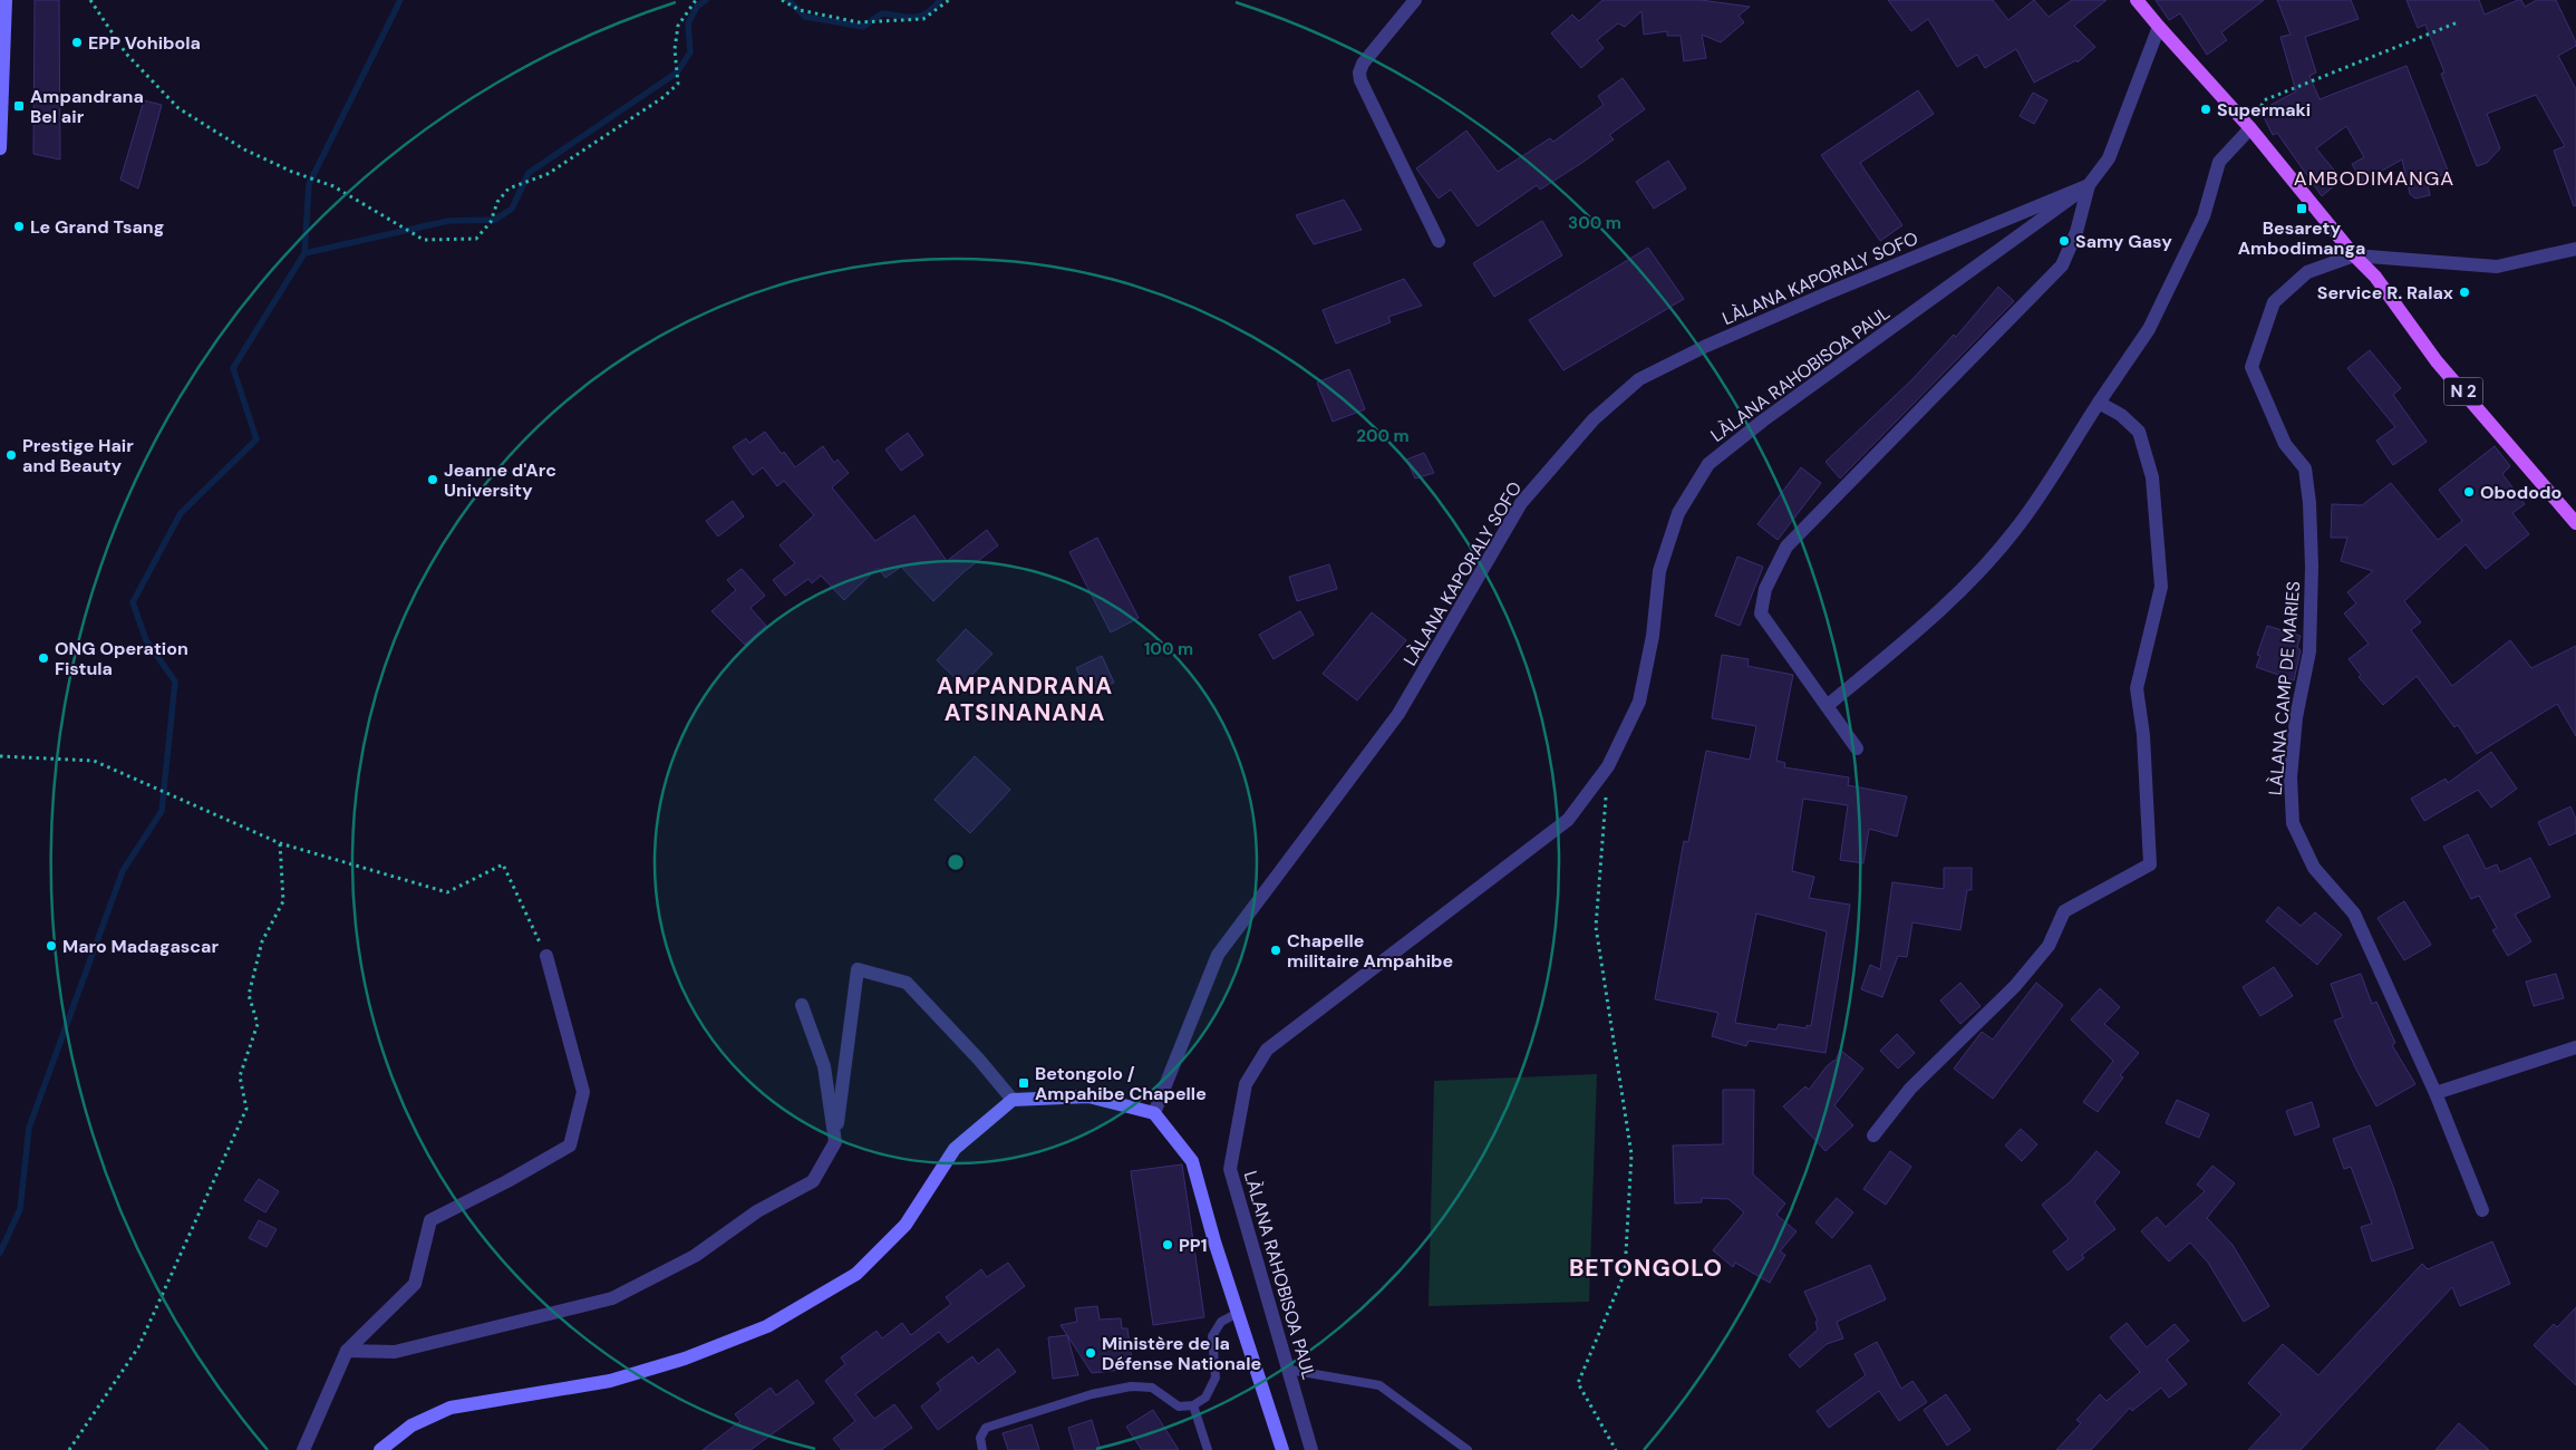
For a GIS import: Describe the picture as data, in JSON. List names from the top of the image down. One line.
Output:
{"streets":{"main road":["N 2"],"street":["LÀLANA KAPORALY SOFO","LÀLANA RAHOBISOA PAUL","LÀLANA CAMP DE MARIES"]},"crossings":[["LÀLANA KAPORALY SOFO","LÀLANA RAHOBISOA PAUL"],["N 2","LÀLANA CAMP DE MARIES"]],"districts":["AMBODIMANGA","AMPANDRANA ATSINANANA","BETONGOLO"],"places":{"other":["EPP Vohibola","Supermaki","Le Grand Tsang","Samy Gasy","Service R. Ralax","Prestige Hair and Beauty","Jeanne d'Arc University","Obododo","ONG Operation Fistula","Maro Madagascar","Chapelle militaire Ampahibe","PP1","Ministère de la Défense Nationale"],"transit":["Ampandrana Bel air","Besarety Ambodimanga","Betongolo / Ampahibe Chapelle"]},"rings":["300 m","200 m","100 m"]}
